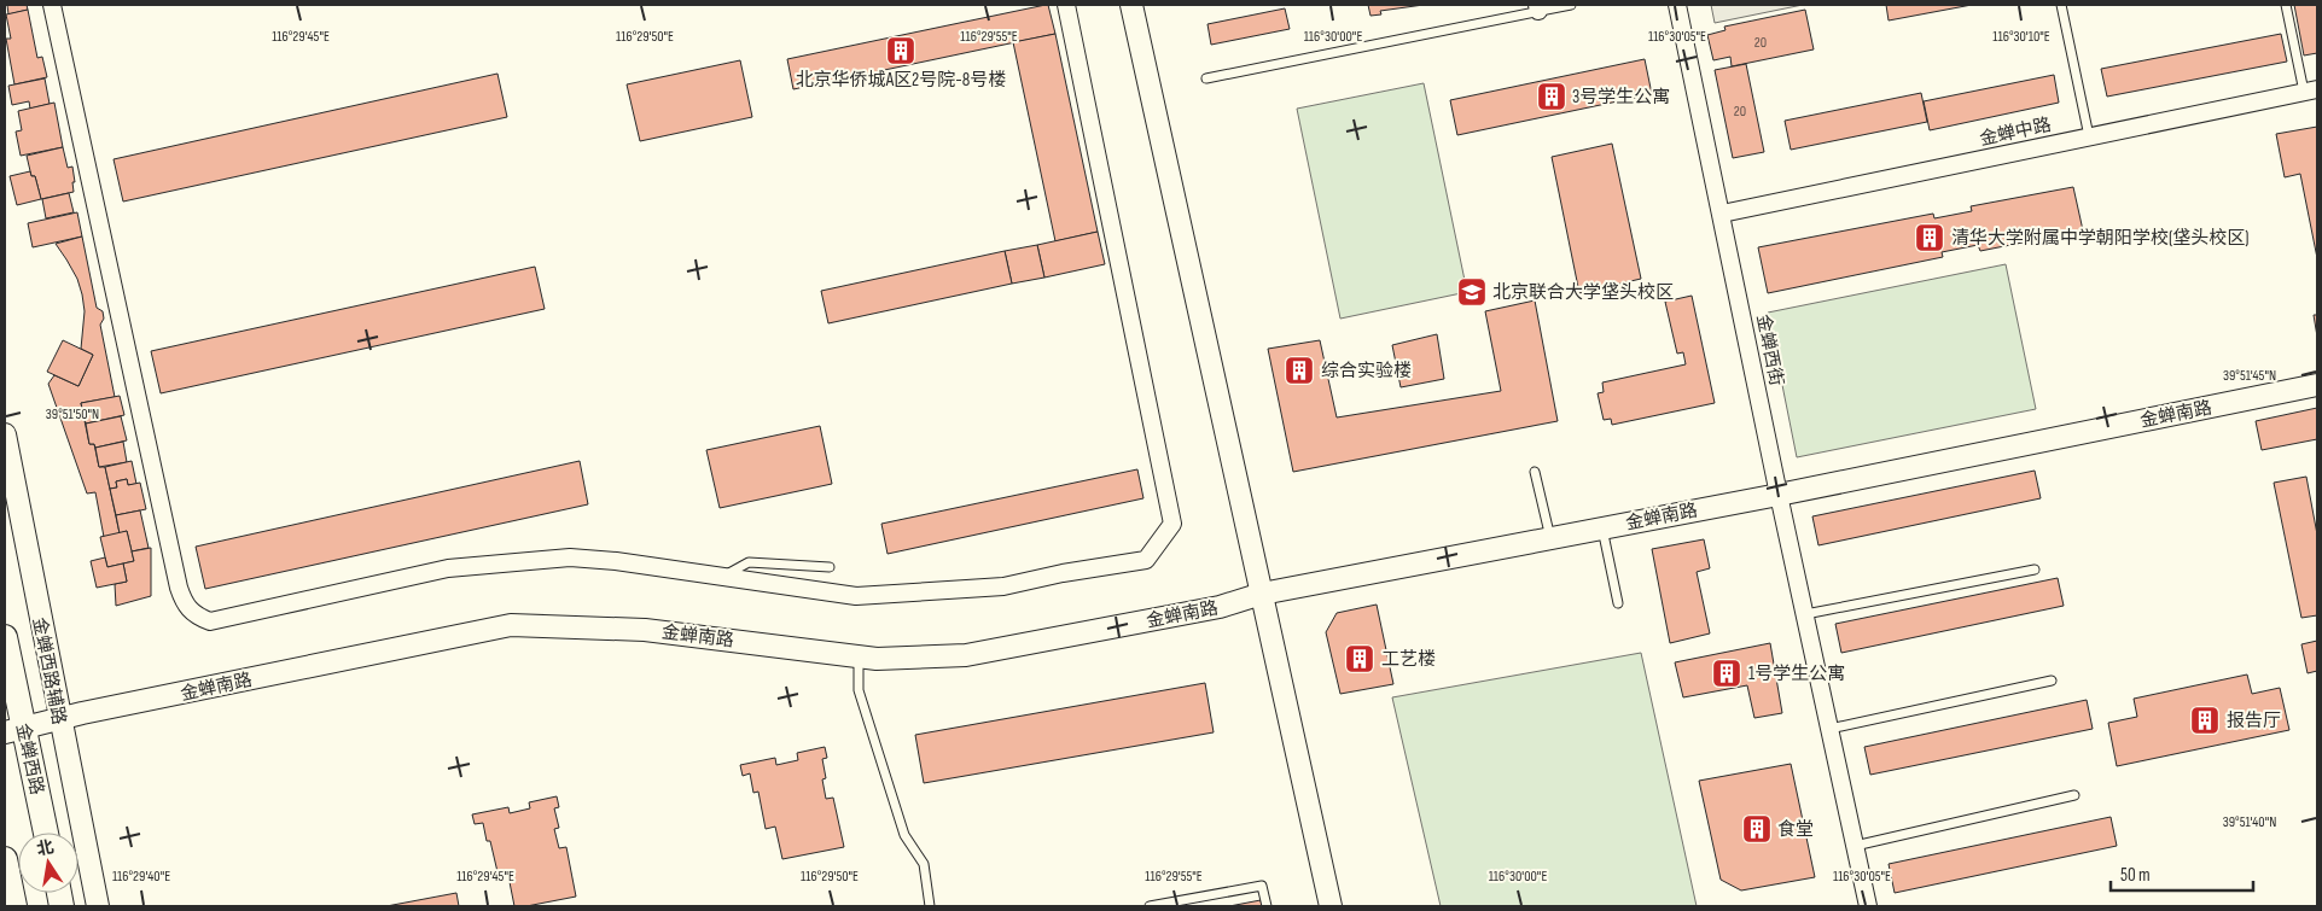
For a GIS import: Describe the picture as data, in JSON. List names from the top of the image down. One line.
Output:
{"streets":{"main road":["金蝉西路"],"street":["金蝉中路","金蝉西街","金蝉南路","金蝉西路辅路"]},"crossings":[["金蝉中路","金蝉西街"],["金蝉西街","金蝉南路"],["金蝉南路","金蝉西路辅路"],["金蝉南路","金蝉西路"]],"places":{"building":["北京华侨城A区2号院-8号楼","3号学生公寓","清华大学附属中学朝阳学校(垡头校区)","综合实验楼","工艺楼","1号学生公寓","报告厅","食堂"],"school or university":["北京联合大学垡头校区"]},"house_numbers":["20","20"],"scale_bar":"50 m","north":"top","coordinates":["116°29'45\"E","116°29'50\"E","116°29'55\"E","116°30'00\"E","116°30'05\"E","116°30'10\"E","39°51'45\"N","39°51'50\"N","39°51'40\"N","116°29'40\"E"]}
